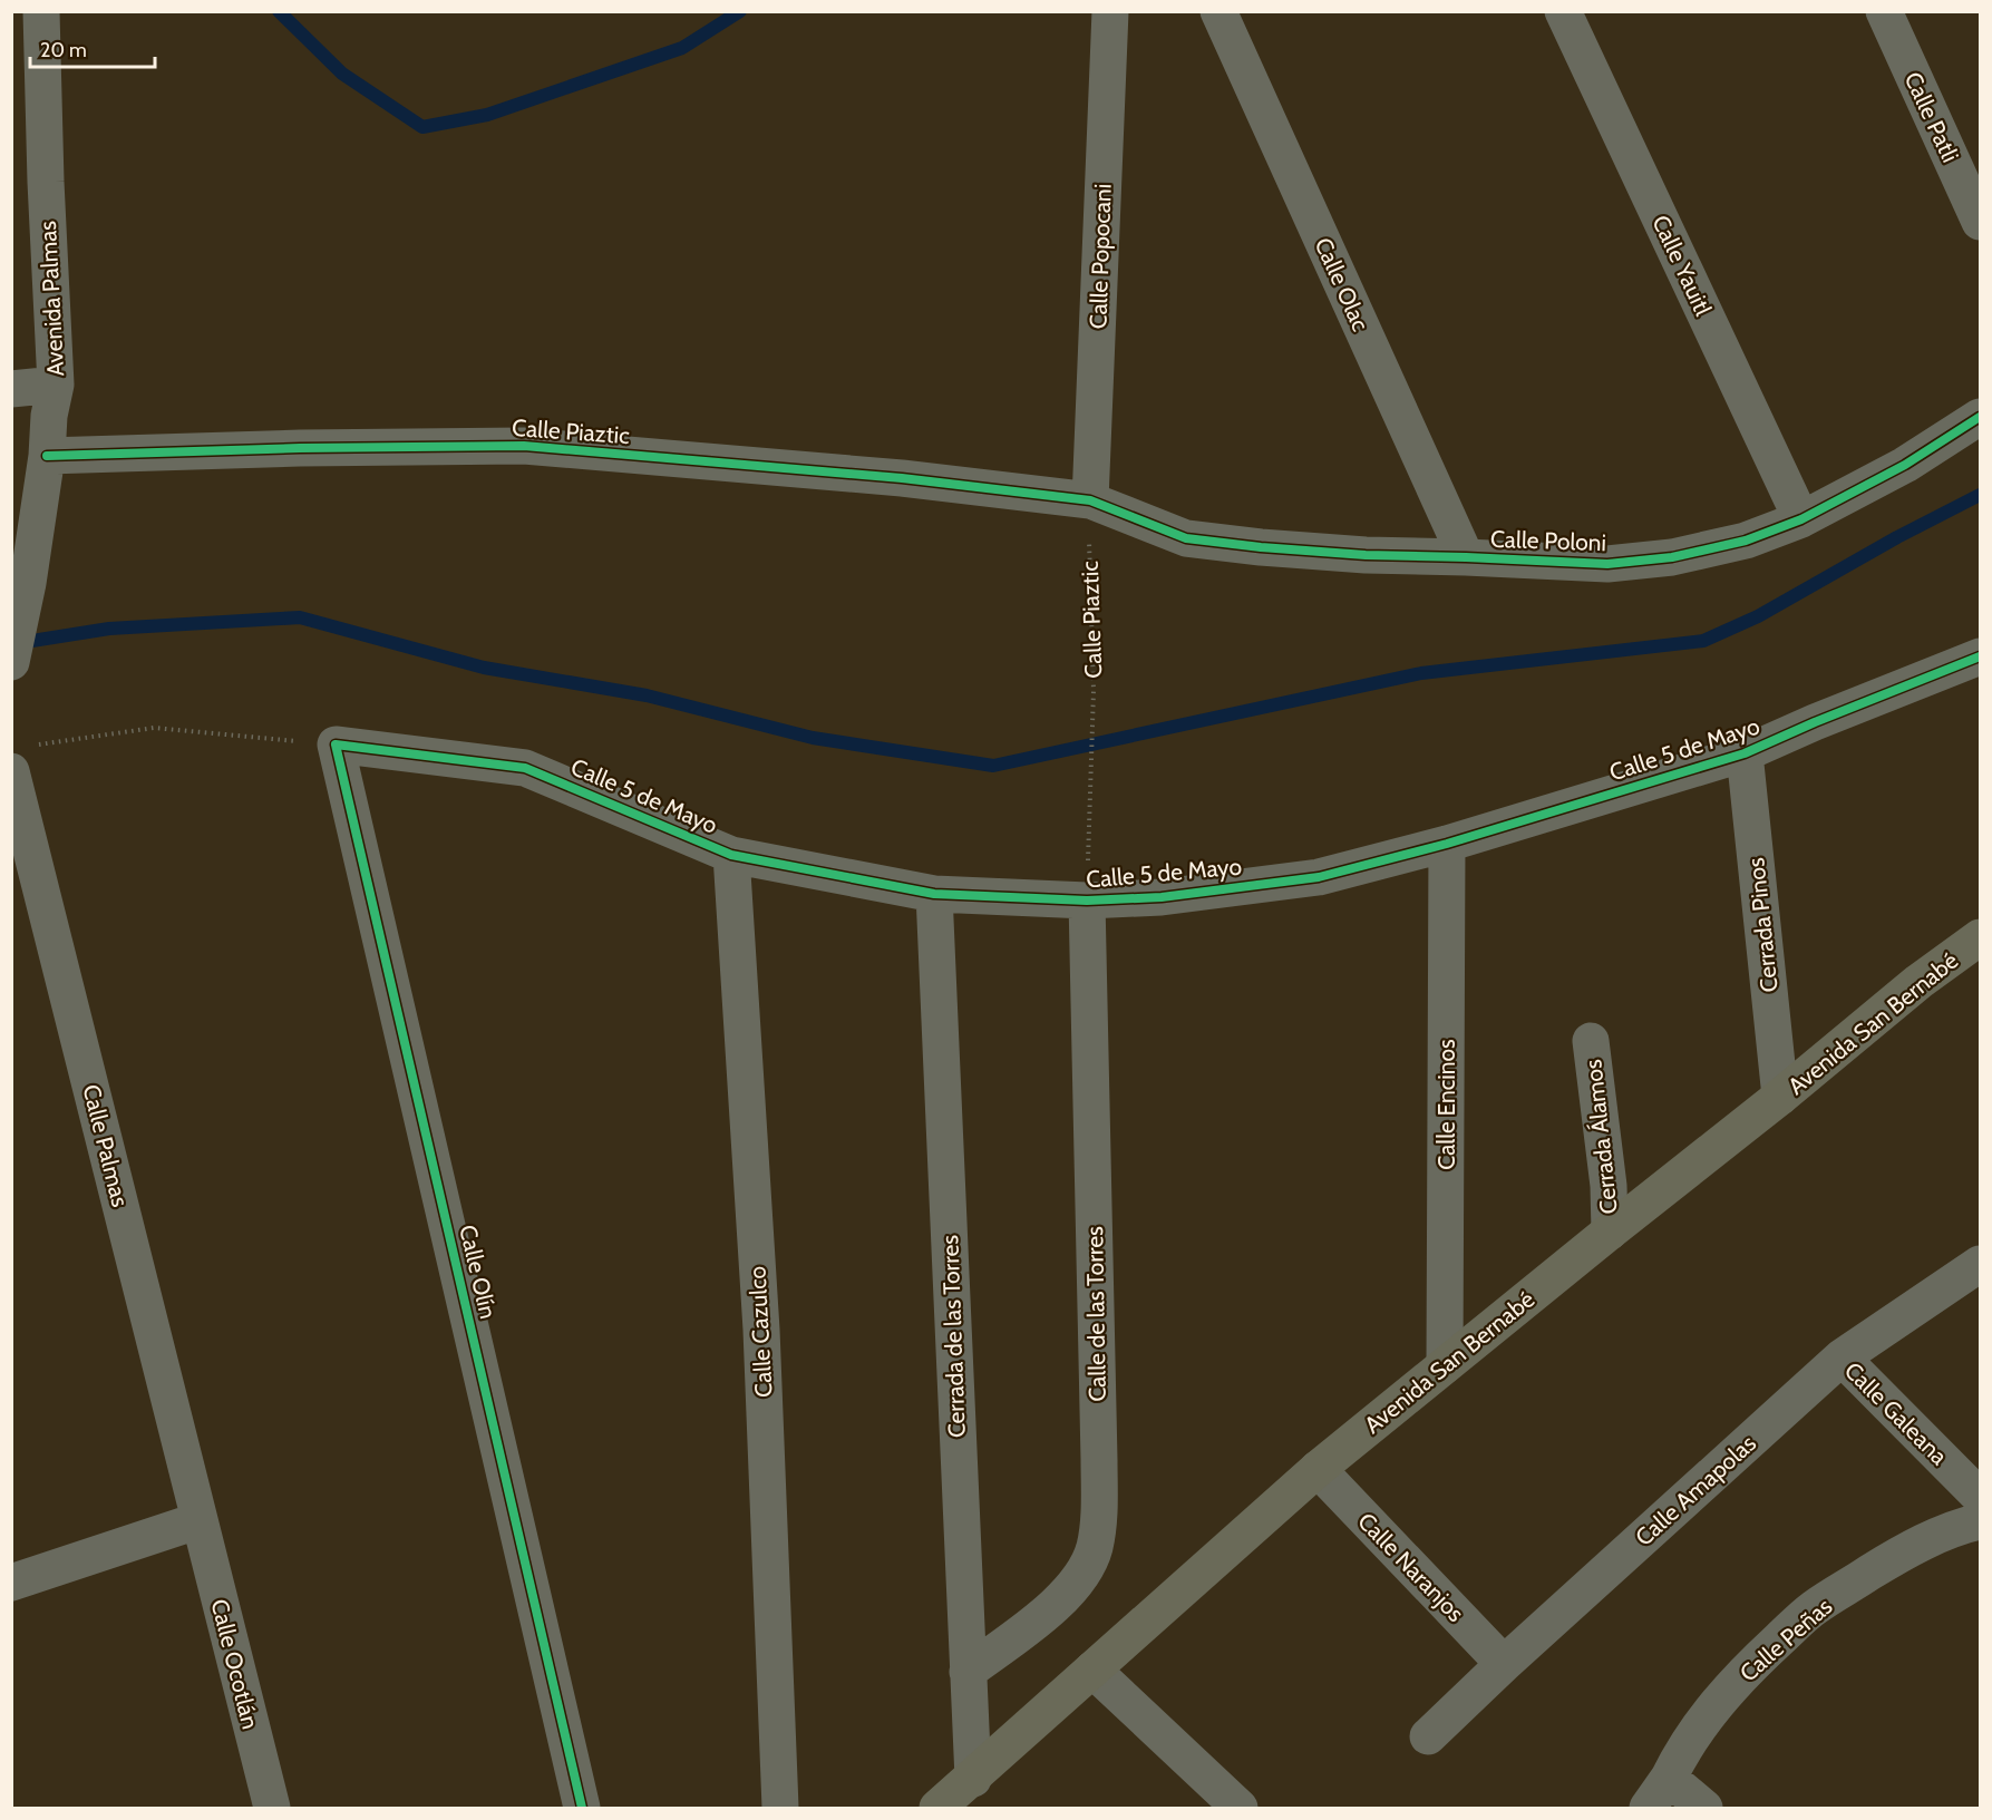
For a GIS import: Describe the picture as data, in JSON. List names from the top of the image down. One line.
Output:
{"streets":{"main road":["Avenida San Bernabé"],"street":["Calle Patli","Calle Popocani","Calle Yauitl","Calle Olac","Avenida Palmas","Calle Piaztic","Calle Poloni","Calle 5 de Mayo","Cerrada Pinos","Calle Encinos","Cerrada Álamos","Calle Palmas","Calle Olín","Calle de las Torres","Calle Cazulco","Cerrada de las Torres","Calle Galeana","Calle Amapolas","Calle Naranjos","Calle Peñas","Calle Ocotlán"]},"crossings":[["Calle Popocani","Calle Piaztic"],["Calle Popocani","Calle Poloni"],["Calle Yauitl","Calle Poloni"],["Calle Olac","Calle Poloni"],["Avenida Palmas","Calle Piaztic"],["Calle Piaztic","Calle Poloni"],["Calle Piaztic","Calle 5 de Mayo"],["Calle Piaztic","Calle de las Torres"],["Calle 5 de Mayo","Cerrada Pinos"],["Calle 5 de Mayo","Calle Encinos"],["Calle 5 de Mayo","Calle Olín"],["Calle 5 de Mayo","Calle de las Torres"],["Calle 5 de Mayo","Calle Cazulco"],["Calle 5 de Mayo","Cerrada de las Torres"],["Cerrada Pinos","Avenida San Bernabé"],["Avenida San Bernabé","Calle Encinos"],["Avenida San Bernabé","Cerrada Álamos"],["Avenida San Bernabé","Cerrada de las Torres"],["Avenida San Bernabé","Calle Naranjos"],["Calle Palmas","Calle Ocotlán"],["Calle de las Torres","Cerrada de las Torres"],["Calle Galeana","Calle Amapolas"],["Calle Amapolas","Calle Naranjos"]],"scale_bar":"20 m"}
